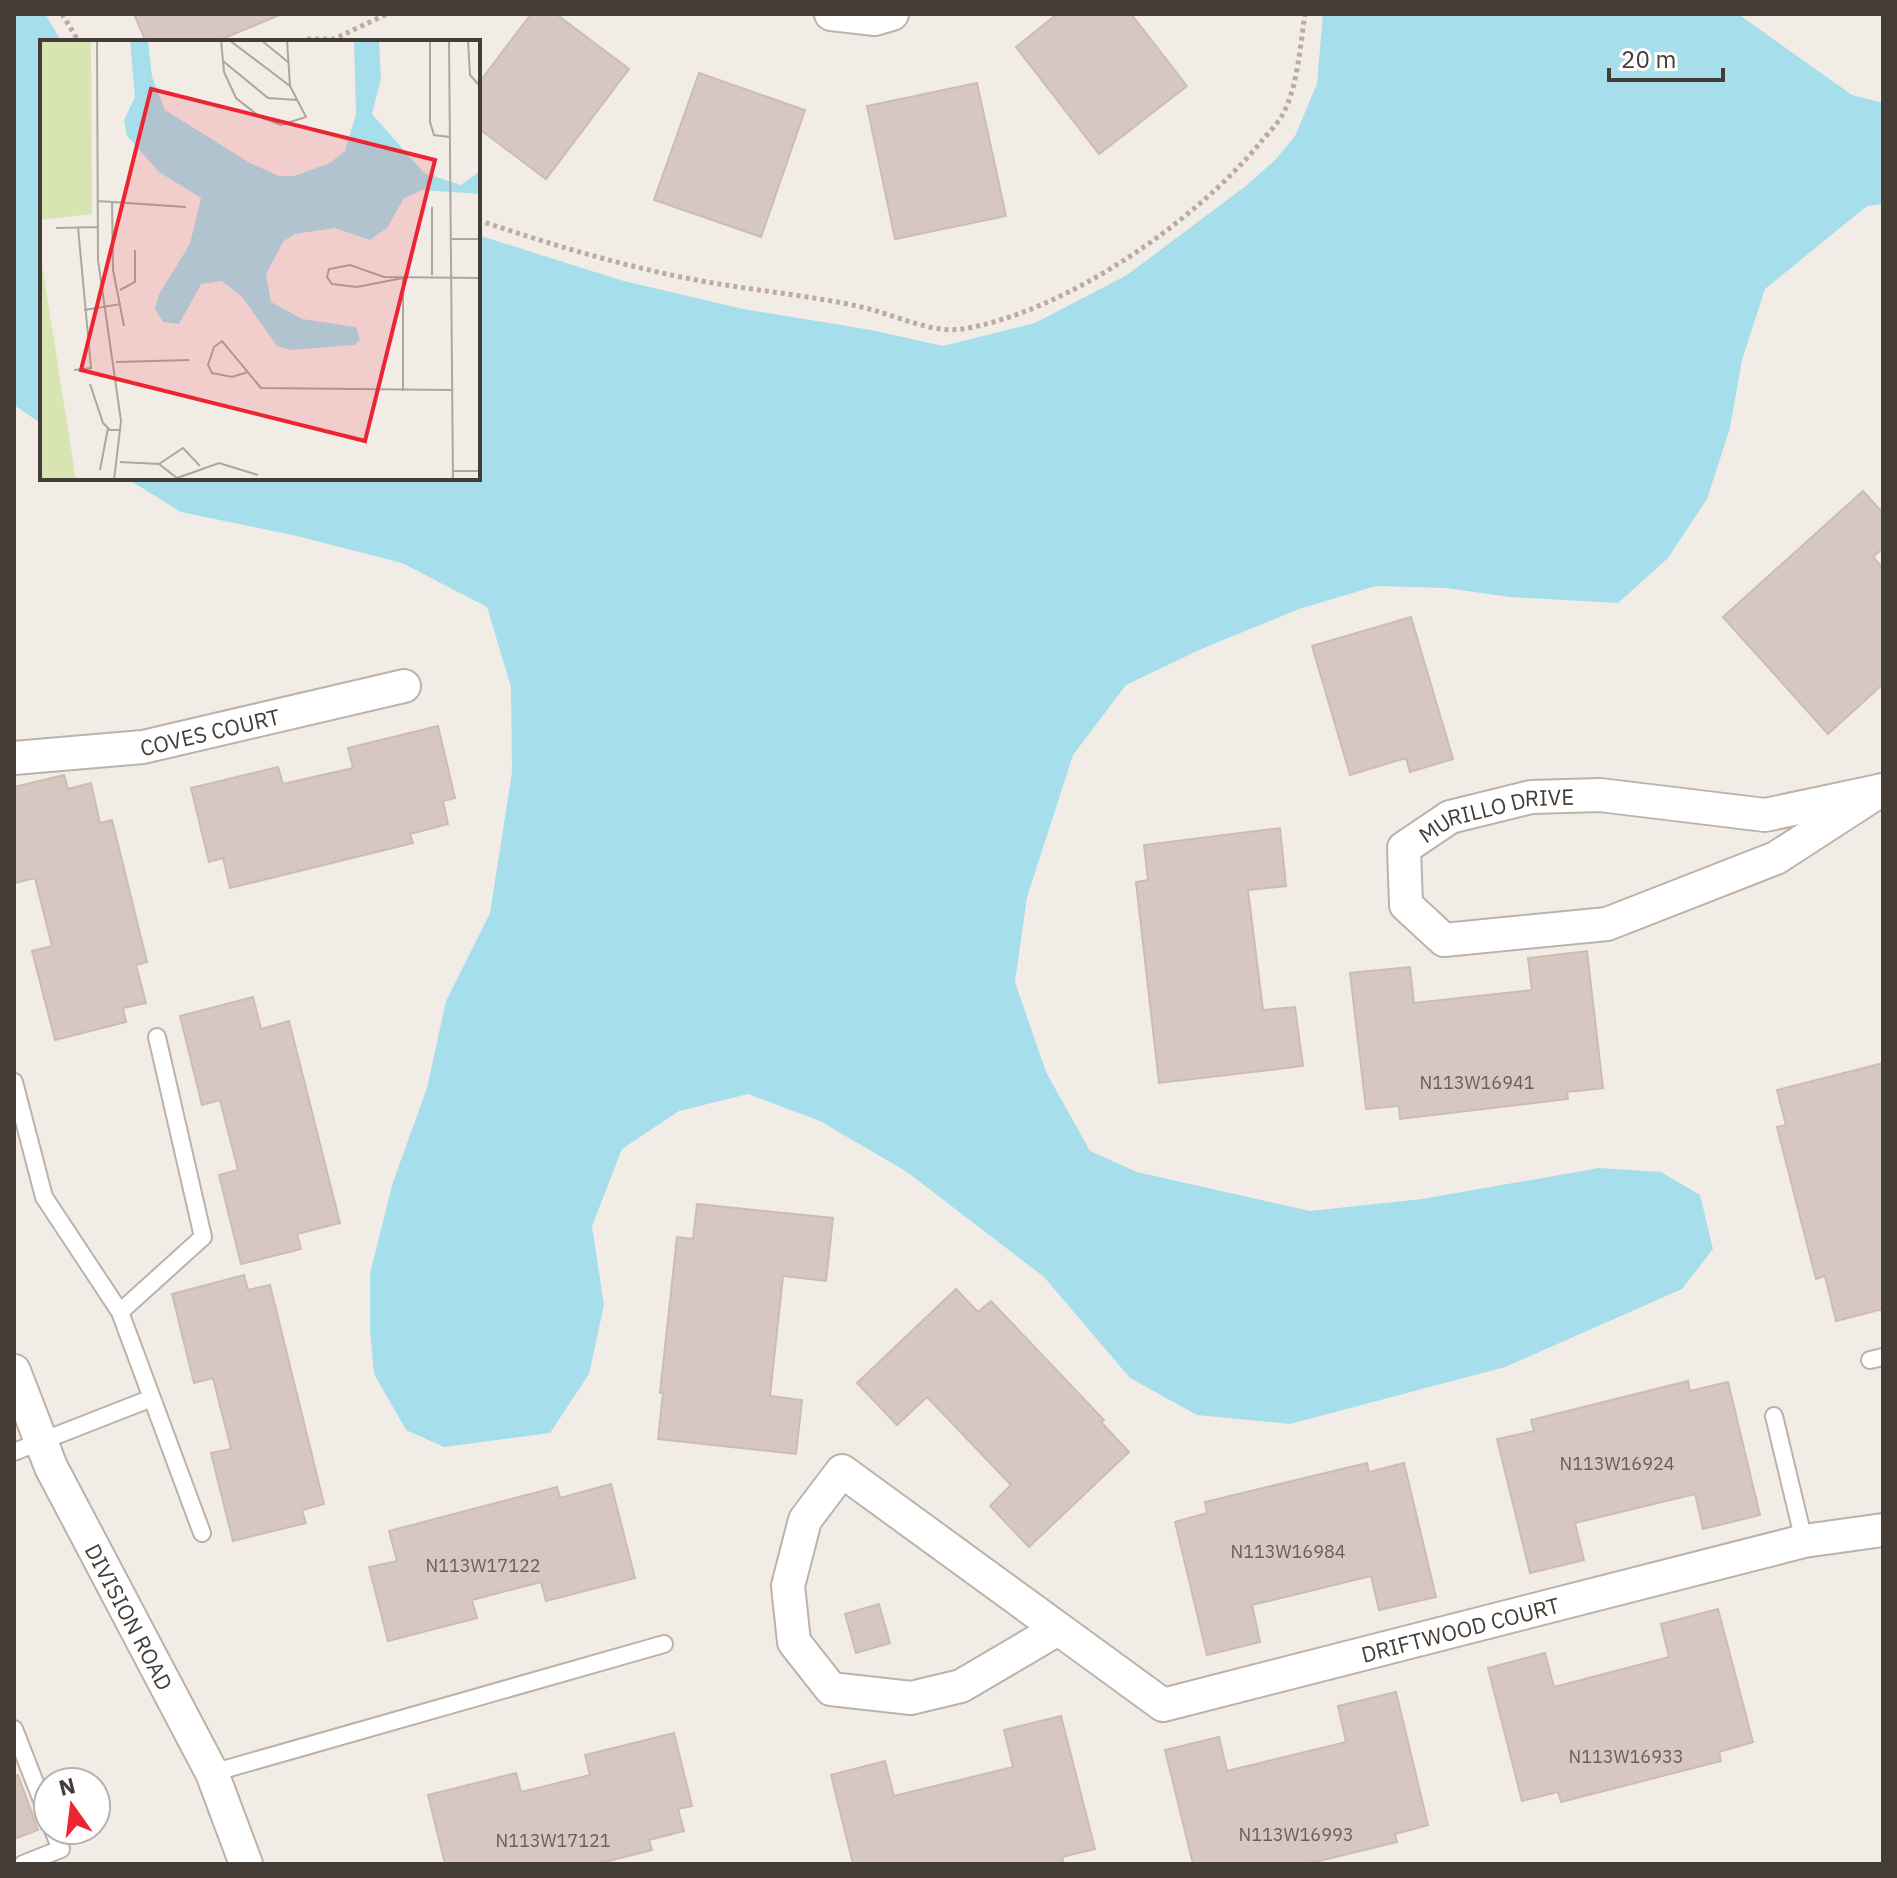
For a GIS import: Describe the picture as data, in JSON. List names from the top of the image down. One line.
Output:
{"streets":{"street":["COVES COURT","MURILLO DRIVE","DIVISION ROAD","DRIFTWOOD COURT"]},"house_numbers":["N113W16941","N113W16924","N113W16984","N113W17122","N113W16933","N113W16993","N113W17121"],"scale_bar":"20 m","north":"top"}
